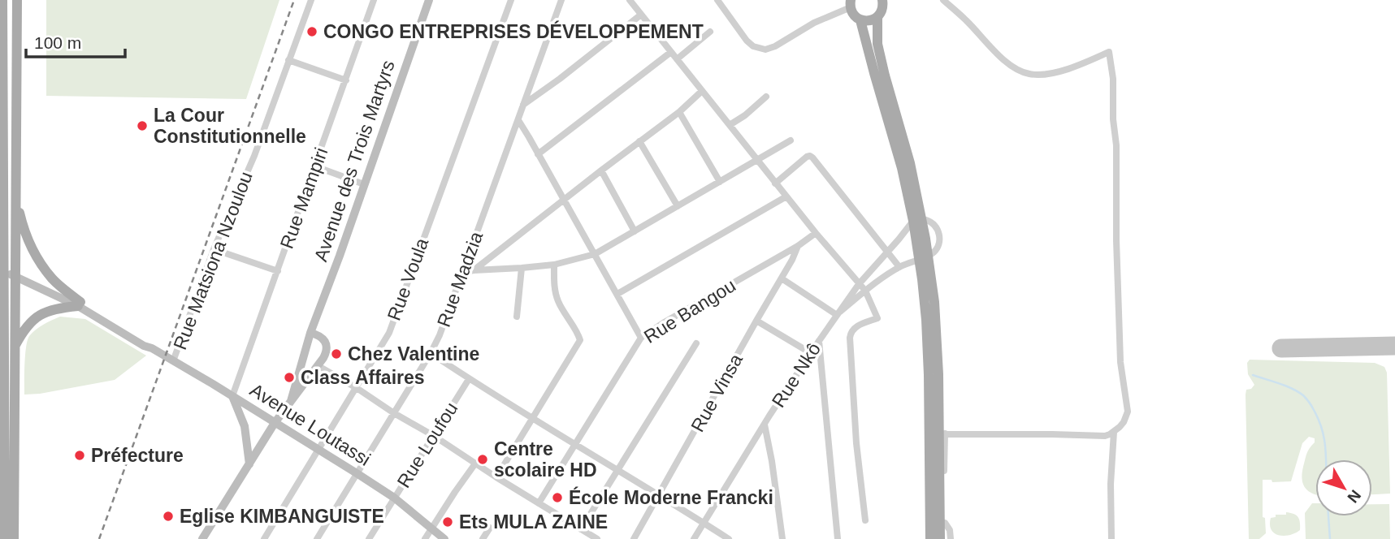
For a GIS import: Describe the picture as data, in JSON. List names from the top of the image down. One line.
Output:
{"streets":{"main road":["Avenue des Trois Martyrs","Avenue Loutassi"],"street":["Rue Mampiri","Rue Matsiona Nzoulou","Rue Voula","Rue Madzia","Rue Bangou","Rue Nkô","Rue Vinsa","Rue Loufou"]},"crossings":[["Avenue des Trois Martyrs","Avenue Loutassi"],["Rue Mampiri","Avenue Loutassi"],["Rue Matsiona Nzoulou","Avenue Loutassi"],["Rue Voula","Avenue Loutassi"],["Rue Madzia","Avenue Loutassi"],["Rue Bangou","Rue Vinsa"],["Avenue Loutassi","Rue Loufou"]],"places":["CONGO ENTREPRISES DÉVELOPPEMENT","La Cour Constitutionnelle","Chez Valentine","Class Affaires","Préfecture","Centre scolaire HD","École Moderne Francki","Eglise KIMBANGUISTE","Ets MULA ZAINE"],"scale_bar":"100 m","north":"bottom right"}
